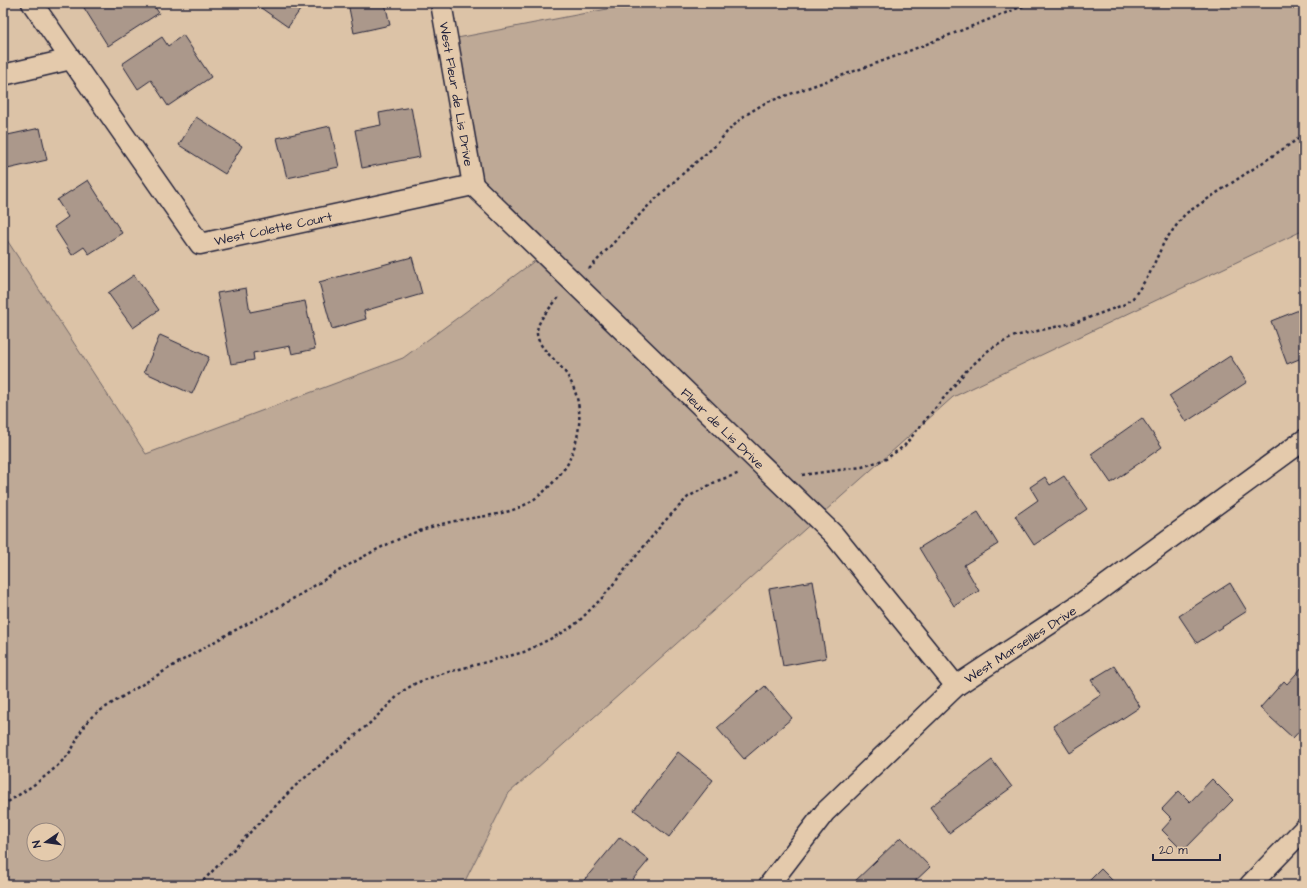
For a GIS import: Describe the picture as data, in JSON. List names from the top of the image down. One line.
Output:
{"streets":{"street":["West Fleur de Lis Drive","West Colette Court","Fleur de Lis Drive","West Marseilles Drive"]},"crossings":[["West Fleur de Lis Drive","West Colette Court"],["West Fleur de Lis Drive","Fleur de Lis Drive"],["West Colette Court","Fleur de Lis Drive"],["Fleur de Lis Drive","West Marseilles Drive"]],"scale_bar":"20 m","north":"left"}
